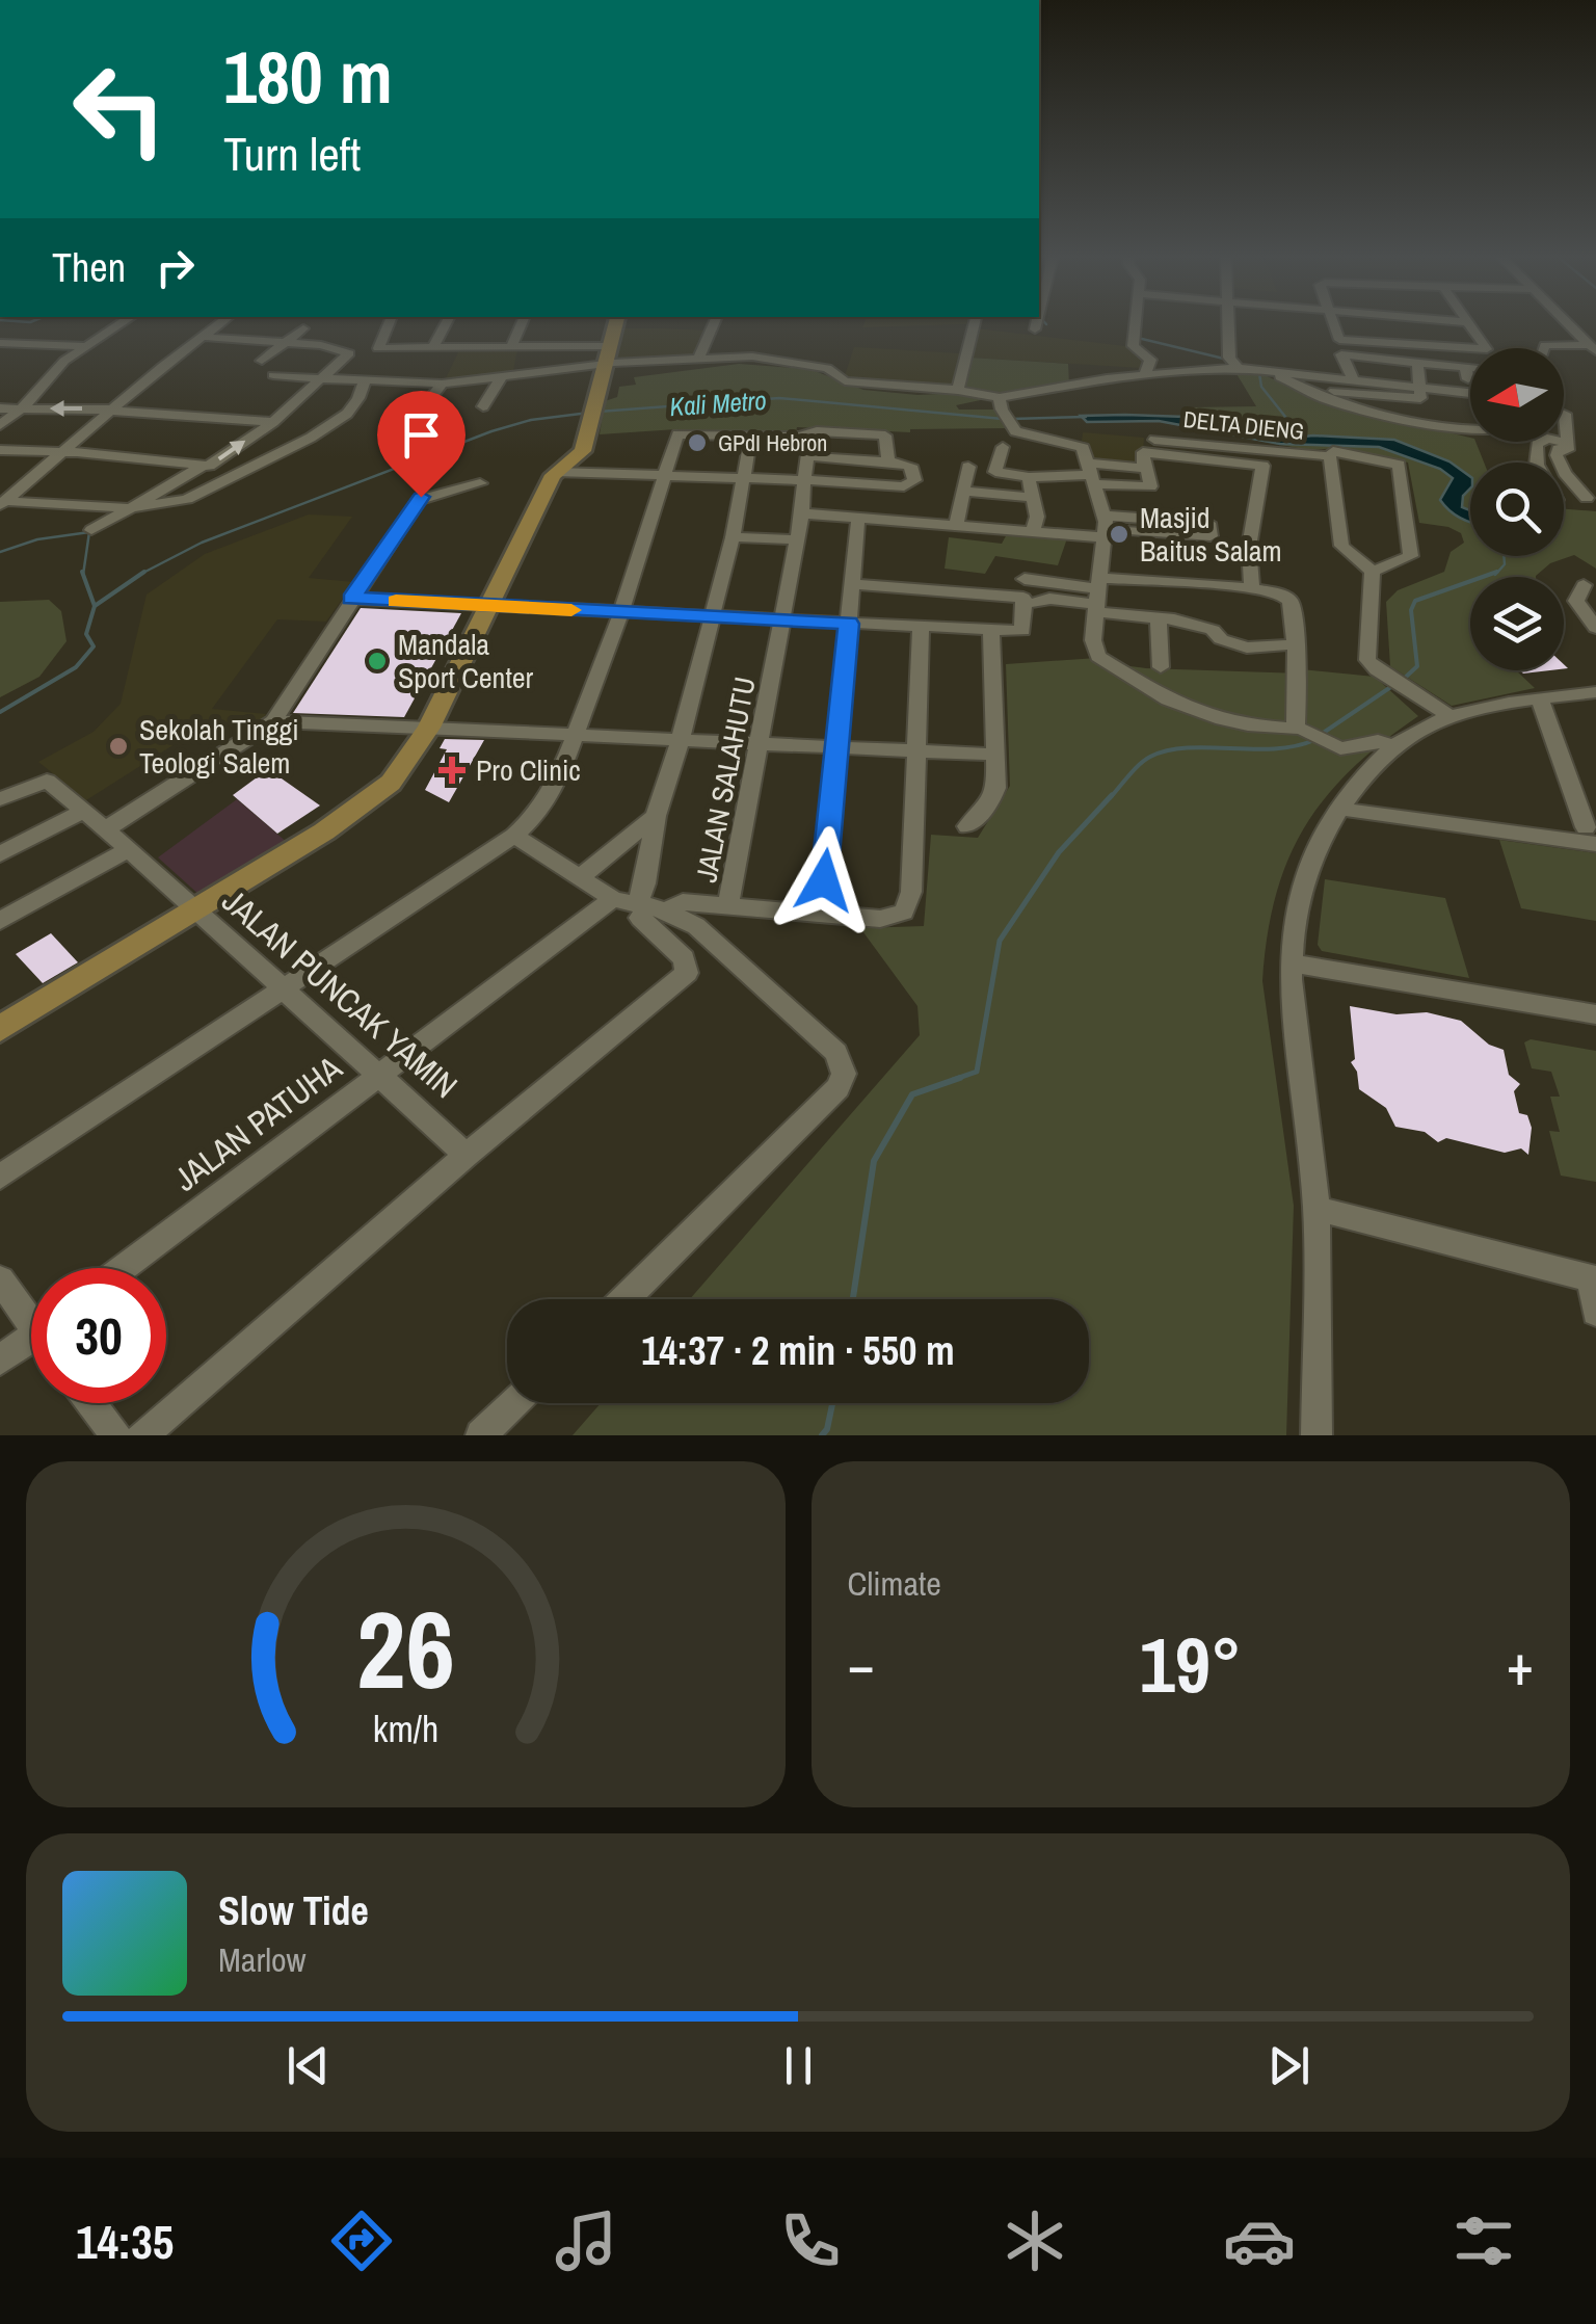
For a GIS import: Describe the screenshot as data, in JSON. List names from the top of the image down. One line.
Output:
{"streets":{"main road":["JALAN PUNCAK YAMIN"],"street":["DELTA DIENG","JALAN SALAHUTU","JALAN PATUHA"]},"crossings":[["JALAN PUNCAK YAMIN","JALAN PATUHA"]],"water":["Kali Metro"],"places":{"other":["GPdI Hebron","Masjid Baitus Salam","Mandala Sport Center","Sekolah Tinggi Teologi Salem"],"health":["Pro Clinic"]},"north":"left","page":{"turn":["180 m","Turn left"],"then":"Then","limit":"30","trip":"14:37 · 2 min · 550 m","tile":"Climate","heat":["−","19°","+"],"song":["Slow Tide","Marlow"],"tabs":"14:35","gauge":["26","km/h"]}}
